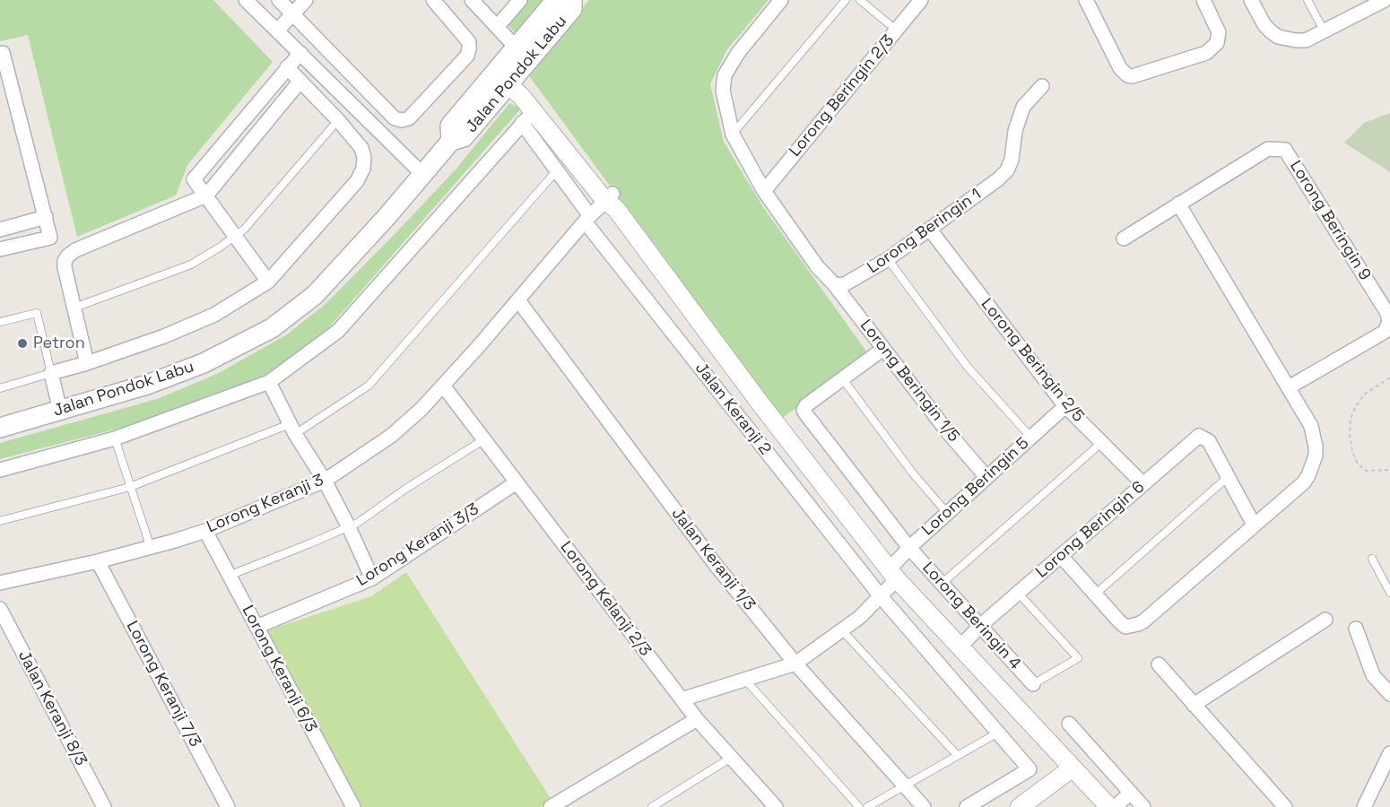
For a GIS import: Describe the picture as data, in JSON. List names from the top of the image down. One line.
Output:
{"streets":{"main road":["Jalan Pondok Labu"],"street":["Lorong Beringin 2/3","Lorong Beringin 9","Lorong Beringin 1","Lorong Beringin 2/5","Lorong Beringin 1/5","Jalan Keranji 2","Lorong Beringin 5","Lorong Keranji 3","Lorong Beringin 6","Lorong Keranji 3/3","Jalan Keranji 1/3","Lorong Kelanji 2/3","Lorong Beringin 4","Lorong Keranji 6/3","Lorong Keranji 7/3","Jalan Keranji 8/3"]},"crossings":[["Lorong Beringin 2/3","Lorong Beringin 1/5"],["Lorong Beringin 1","Lorong Beringin 2/5"],["Lorong Beringin 1","Lorong Beringin 1/5"],["Lorong Beringin 2/5","Lorong Beringin 5"],["Lorong Beringin 2/5","Lorong Beringin 6"],["Lorong Beringin 1/5","Lorong Beringin 5"],["Jalan Keranji 2","Lorong Beringin 5"],["Jalan Keranji 2","Lorong Keranji 3"],["Lorong Beringin 5","Jalan Keranji 1/3"],["Lorong Beringin 5","Lorong Kelanji 2/3"],["Lorong Beringin 5","Lorong Beringin 4"],["Lorong Keranji 3","Jalan Keranji 1/3"],["Lorong Keranji 3","Lorong Kelanji 2/3"],["Lorong Keranji 3","Lorong Keranji 6/3"],["Lorong Keranji 3","Lorong Keranji 7/3"],["Lorong Beringin 6","Lorong Beringin 4"],["Lorong Keranji 3/3","Lorong Kelanji 2/3"],["Lorong Keranji 3/3","Lorong Keranji 6/3"]],"places":["Petron"]}
